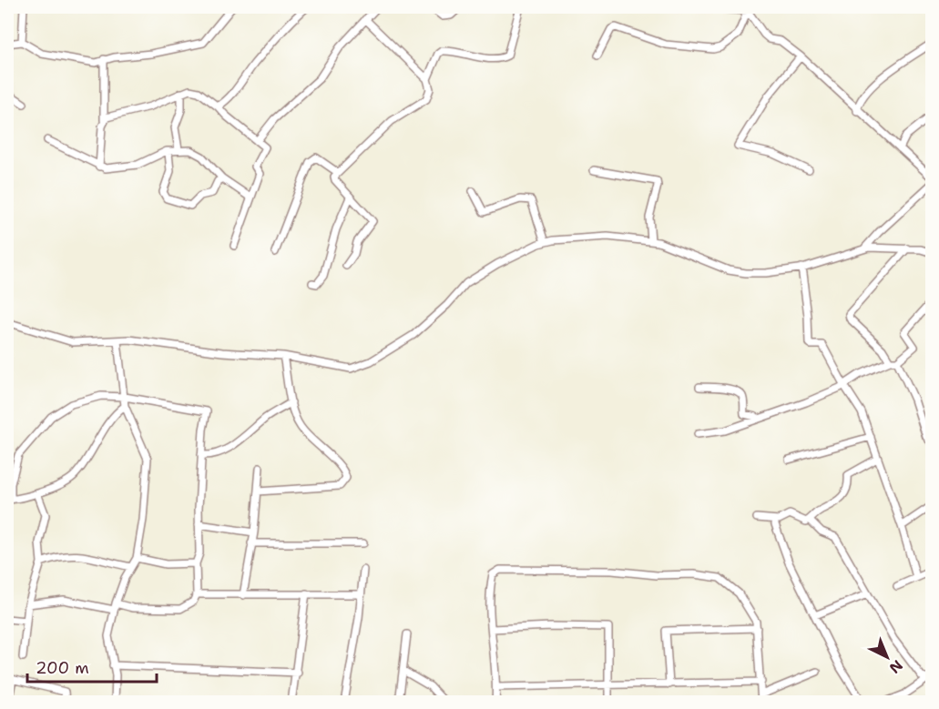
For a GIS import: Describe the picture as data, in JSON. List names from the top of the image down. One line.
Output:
{"scale_bar":"200 m","north":"bottom right"}
